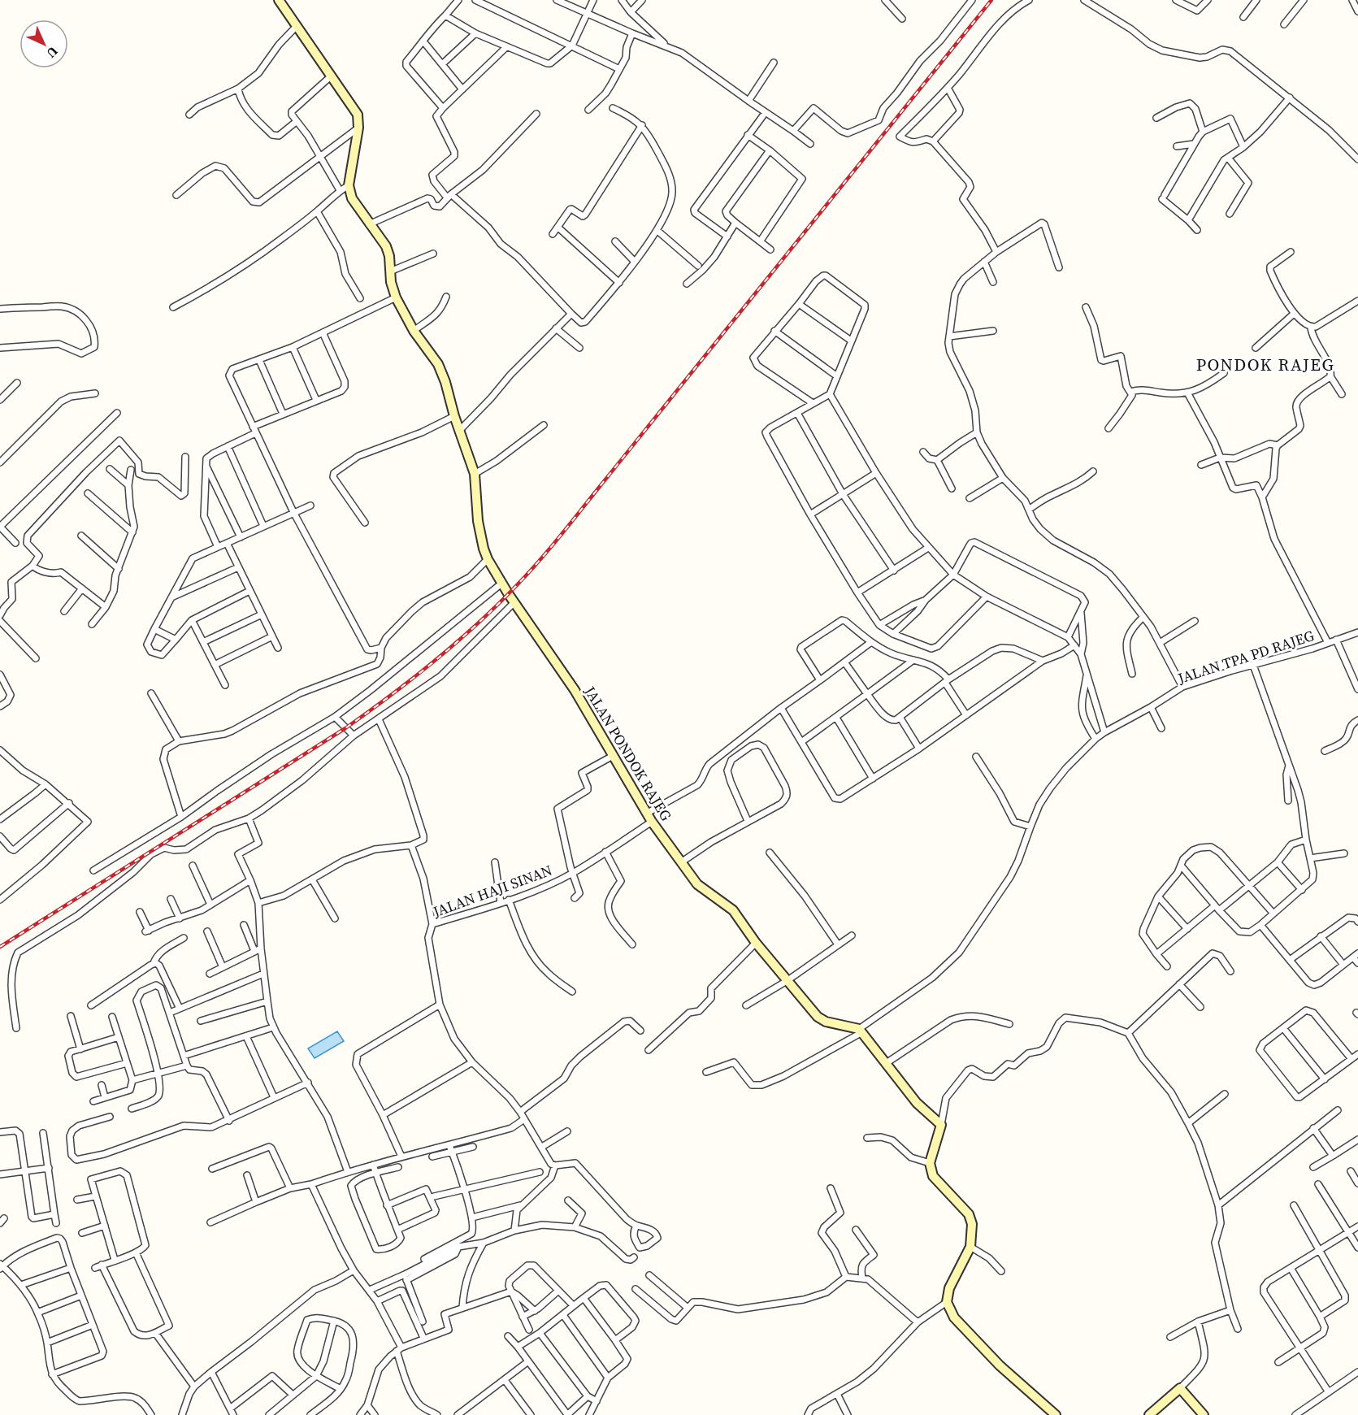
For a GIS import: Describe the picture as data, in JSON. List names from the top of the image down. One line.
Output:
{"streets":{"main road":["JALAN PONDOK RAJEG"],"street":["JALAN TPA PD RAJEG","JALAN HAJI SINAN"]},"crossings":[["JALAN TPA PD RAJEG","JALAN PONDOK RAJEG"],["JALAN PONDOK RAJEG","JALAN HAJI SINAN"]],"districts":["PONDOK RAJEG"],"north":"bottom right"}
